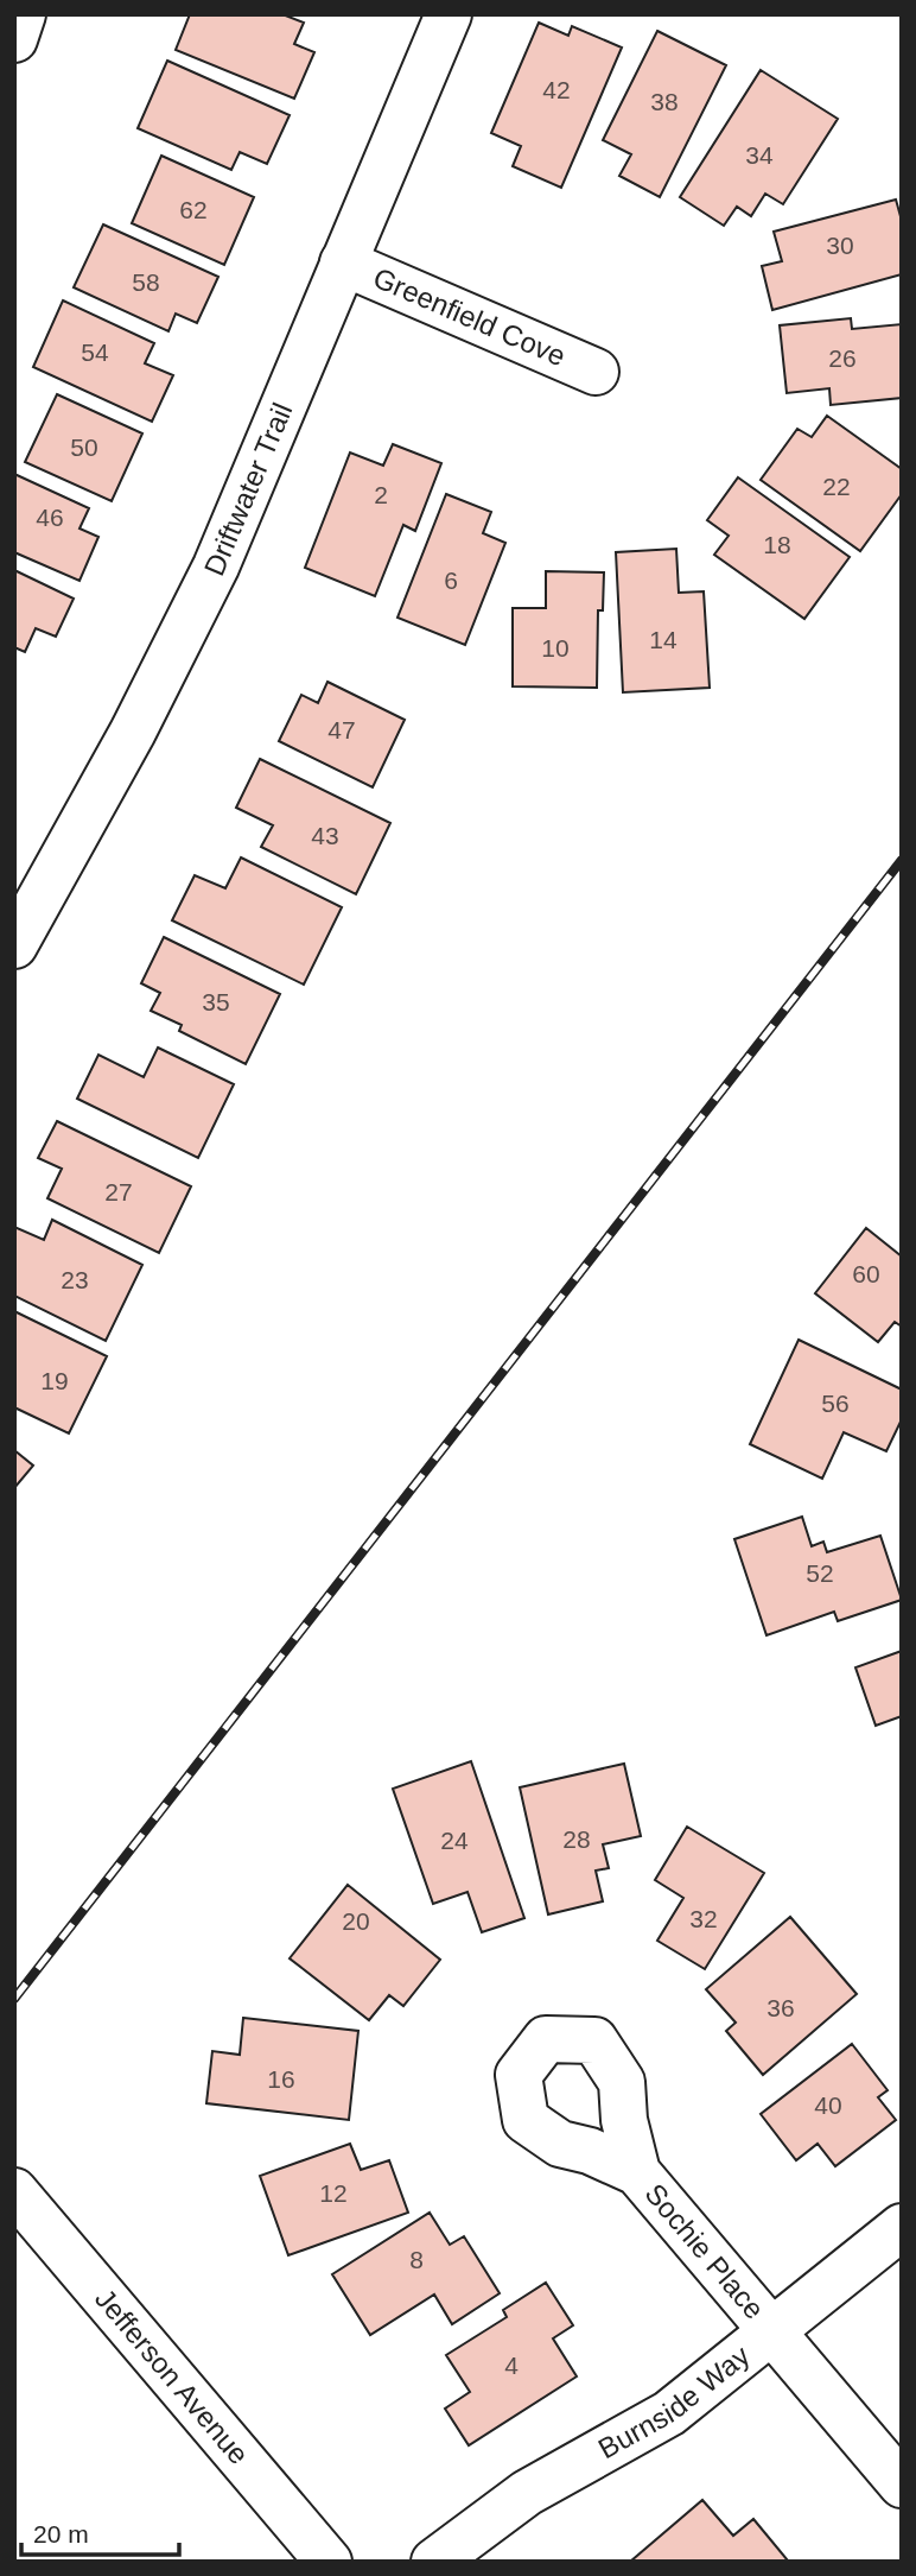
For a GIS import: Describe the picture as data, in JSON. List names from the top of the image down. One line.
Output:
{"streets":{"street":["Greenfield Cove","Driftwater Trail","Sochie Place","Jefferson Avenue","Burnside Way"]},"crossings":[["Greenfield Cove","Driftwater Trail"],["Sochie Place","Burnside Way"]],"house_numbers":["42","38","34","62","30","58","54","26","50","22","2","46","18","6","14","10","47","43","35","27","60","23","19","56","52","28","24","32","20","36","16","40","12","8","4"],"scale_bar":"20 m"}
